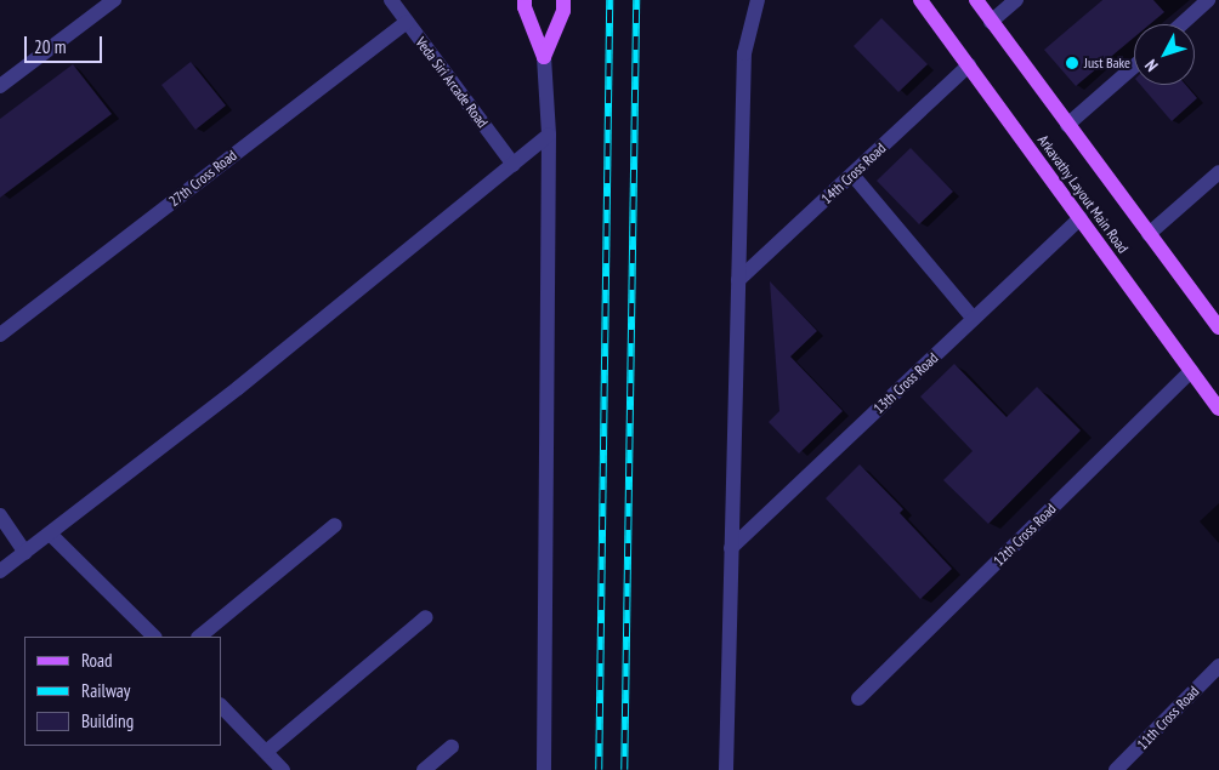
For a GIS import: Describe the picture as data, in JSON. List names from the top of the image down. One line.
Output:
{"streets":{"main road":["Arkavathy Layout Main Road"],"street":["Veda Siri Arcade Road","14th Cross Road","27th Cross Road","13th Cross Road","12th Cross Road","11th Cross Road"]},"crossings":[["Veda Siri Arcade Road","27th Cross Road"],["14th Cross Road","Arkavathy Layout Main Road"],["Arkavathy Layout Main Road","13th Cross Road"],["Arkavathy Layout Main Road","12th Cross Road"]],"places":["Just Bake"],"legend":["Road","Railway","Building"],"scale_bar":"20 m","north":"bottom left"}
